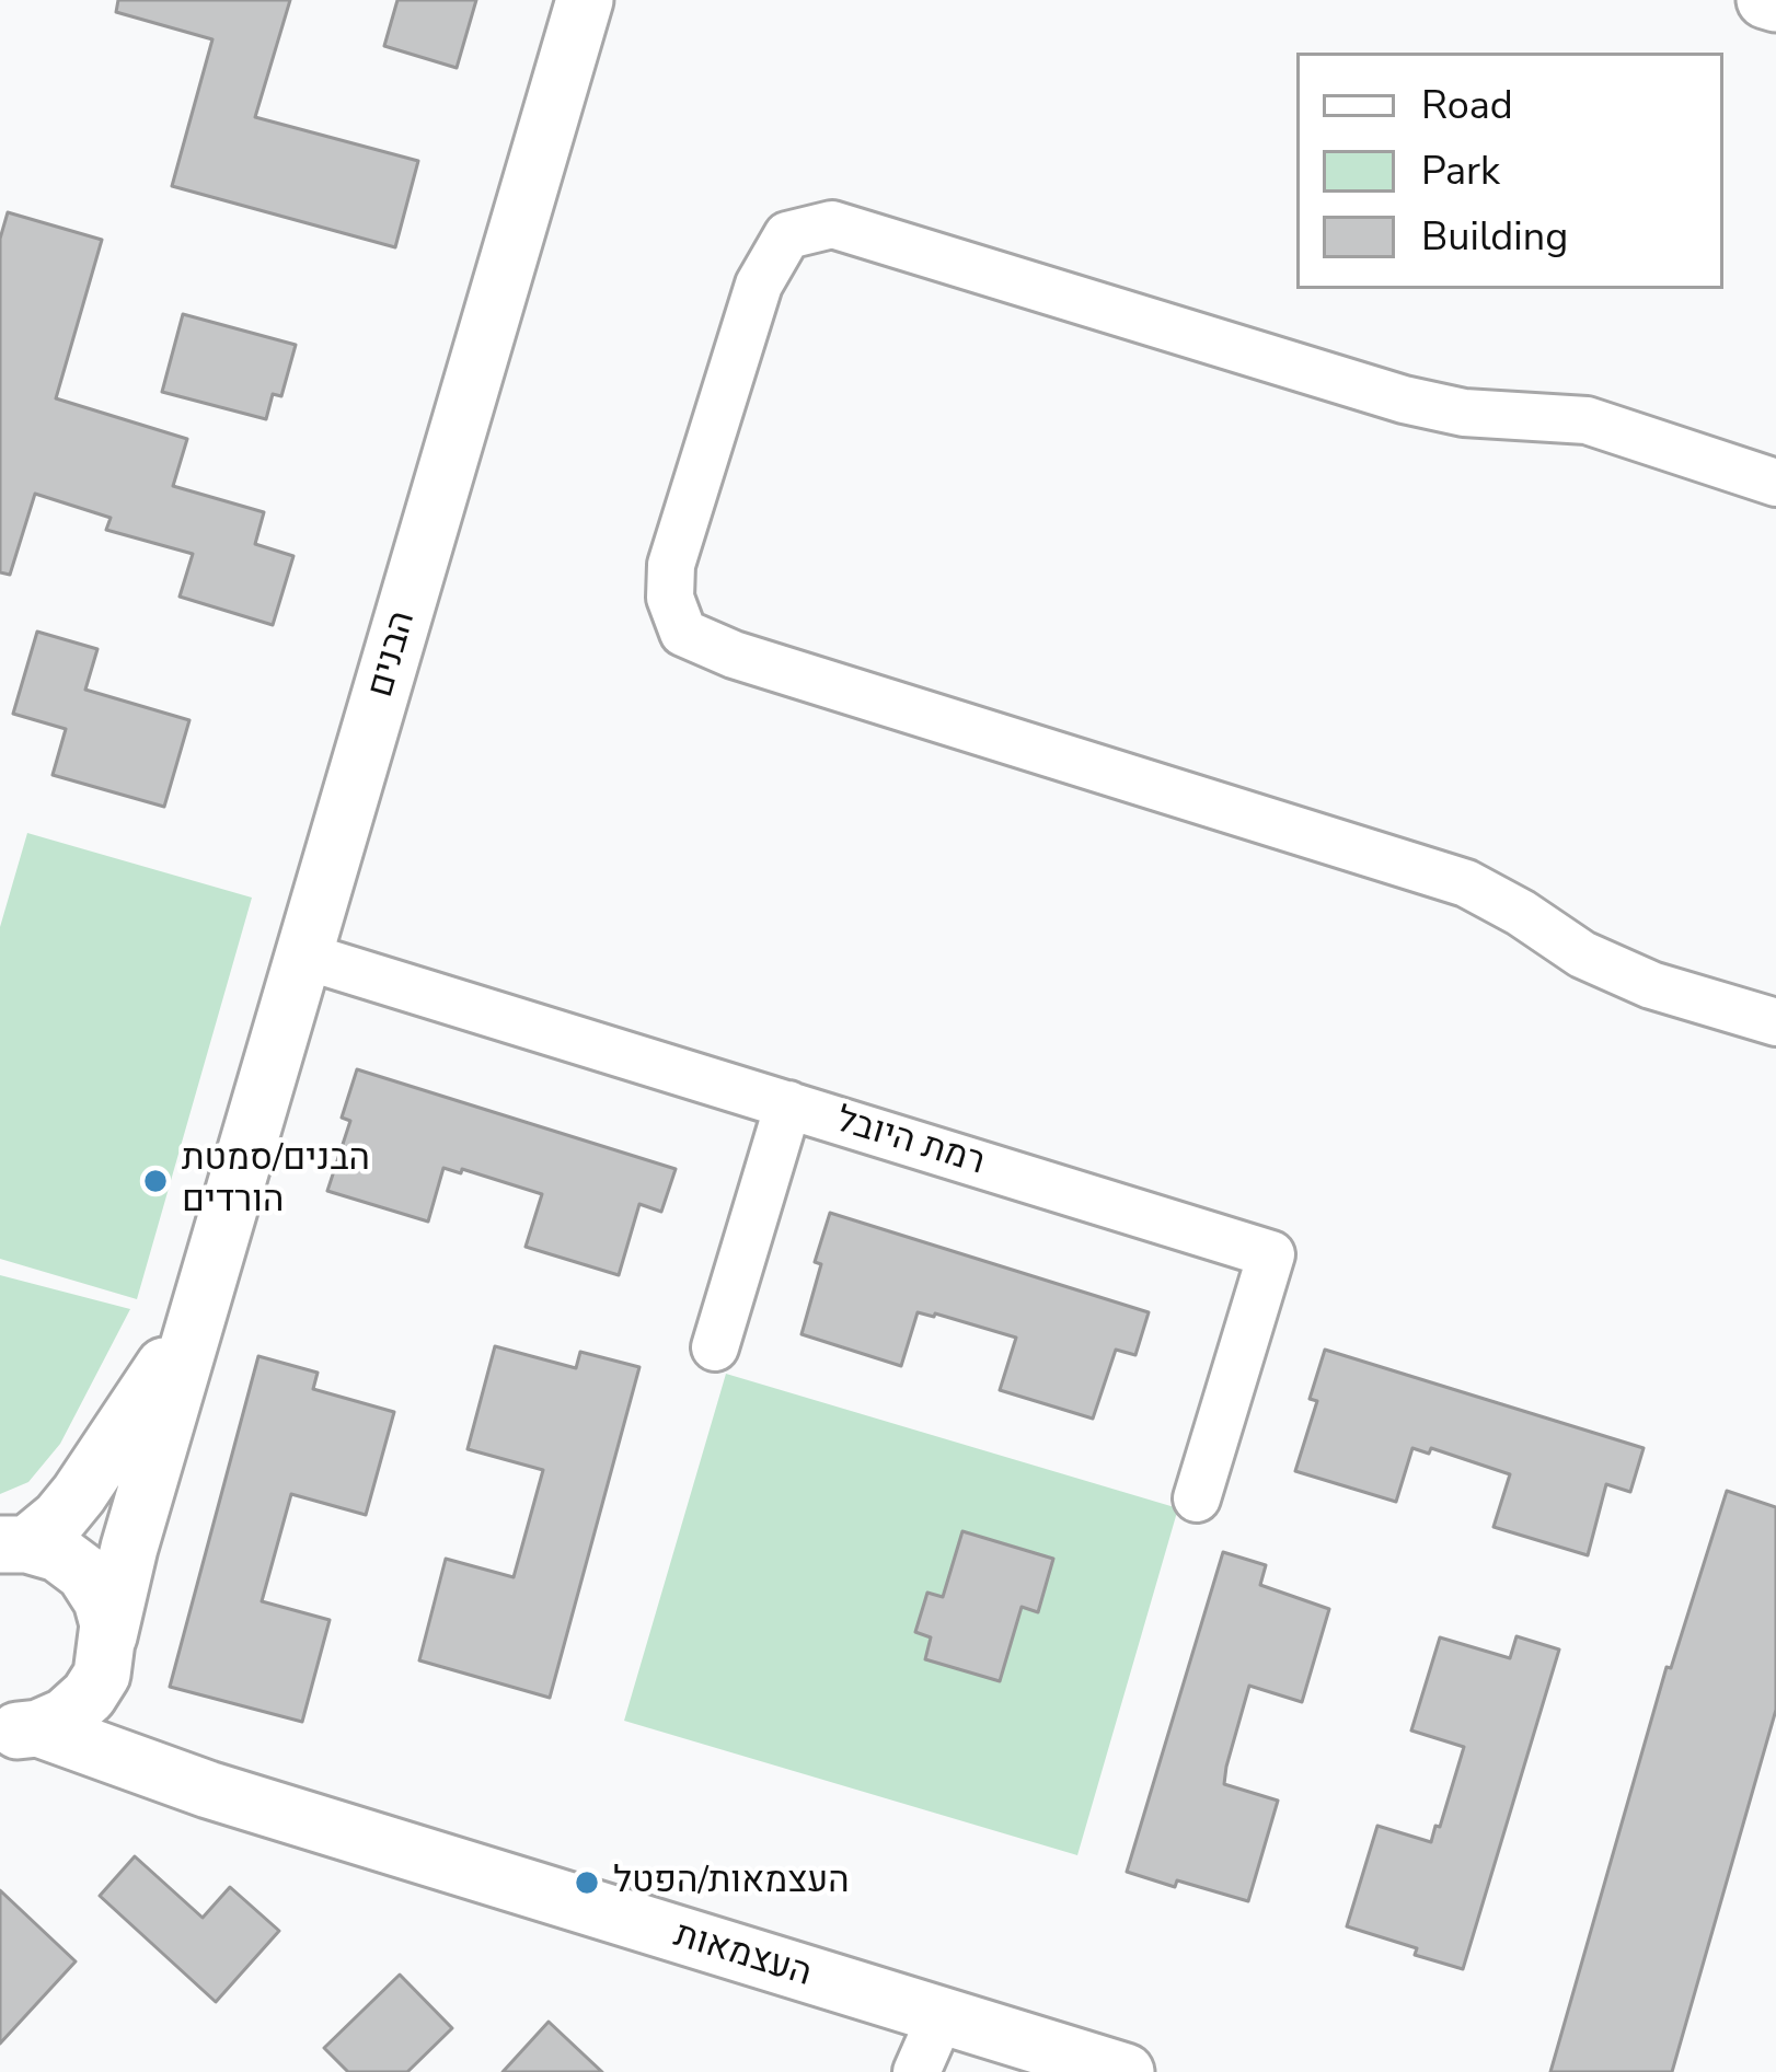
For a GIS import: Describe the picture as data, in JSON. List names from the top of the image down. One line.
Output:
{"streets":{"street":["הבנים","רמת היובל","העצמאות"]},"crossings":[["הבנים","רמת היובל"],["הבנים","העצמאות"]],"places":["הבנים/סמטת הורדים","העצמאות/הפטל"],"legend":["Road","Park","Building"]}
